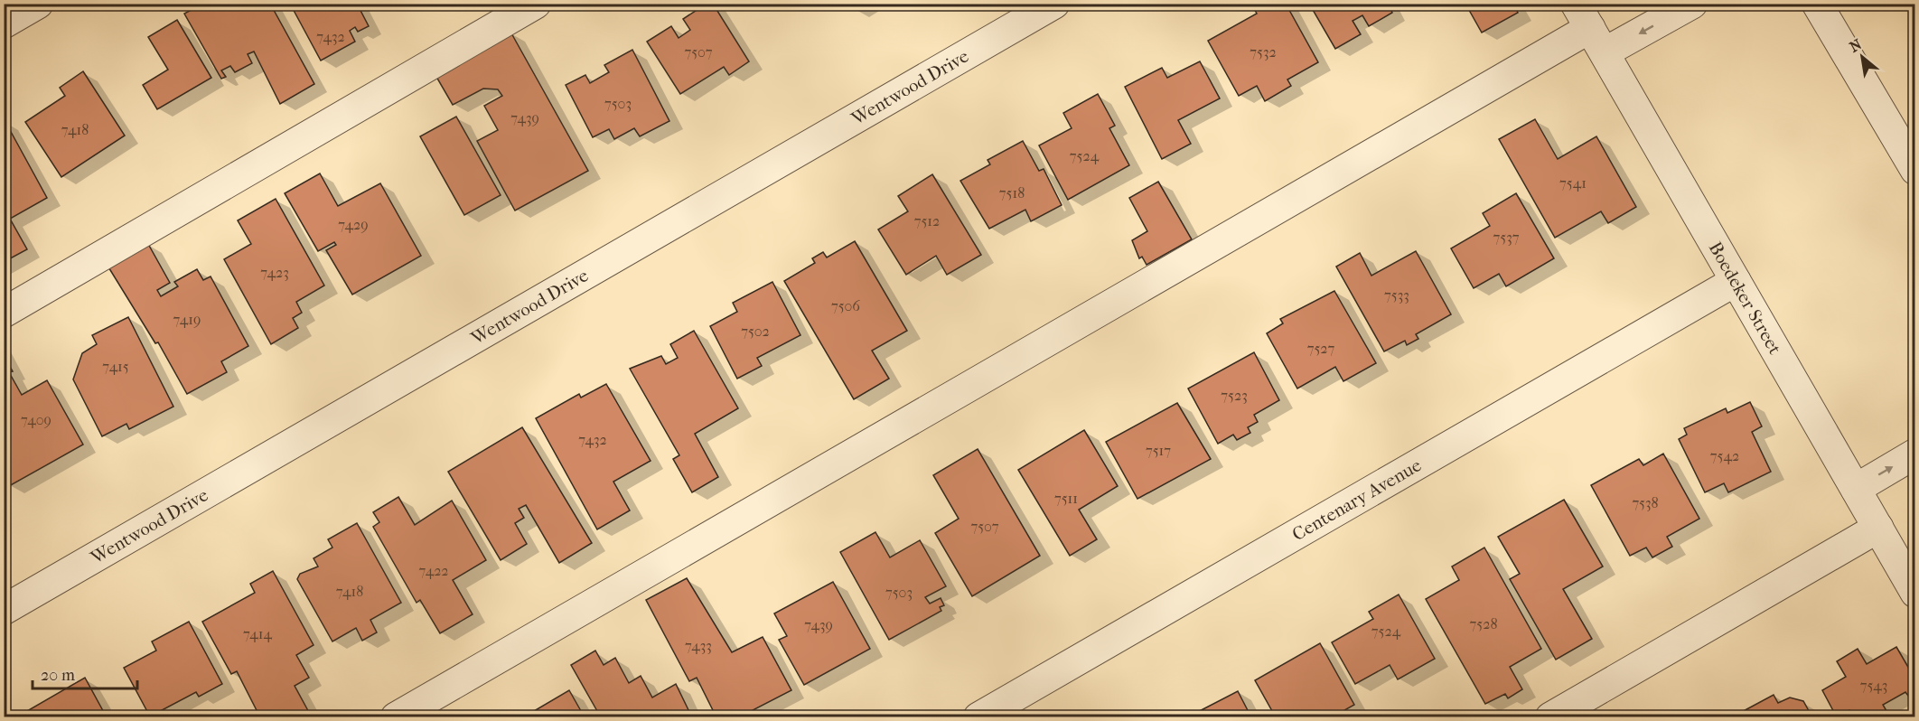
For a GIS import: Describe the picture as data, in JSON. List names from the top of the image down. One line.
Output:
{"streets":{"street":["Wentwood Drive","Boedeker Street","Centenary Avenue"]},"crossings":[["Boedeker Street","Centenary Avenue"]],"house_numbers":["7432","7507","7532","7503","7439","7418","7524","7541","7518","7512","7429","7537","7423","7533","7506","7419","7502","7527","7415","7523","7409","7432","7517","7542","7511","7538","7507","7422","7418","7503","7528","7439","7524","7414","7433","7543"],"scale_bar":"20 m","north":"top left"}
